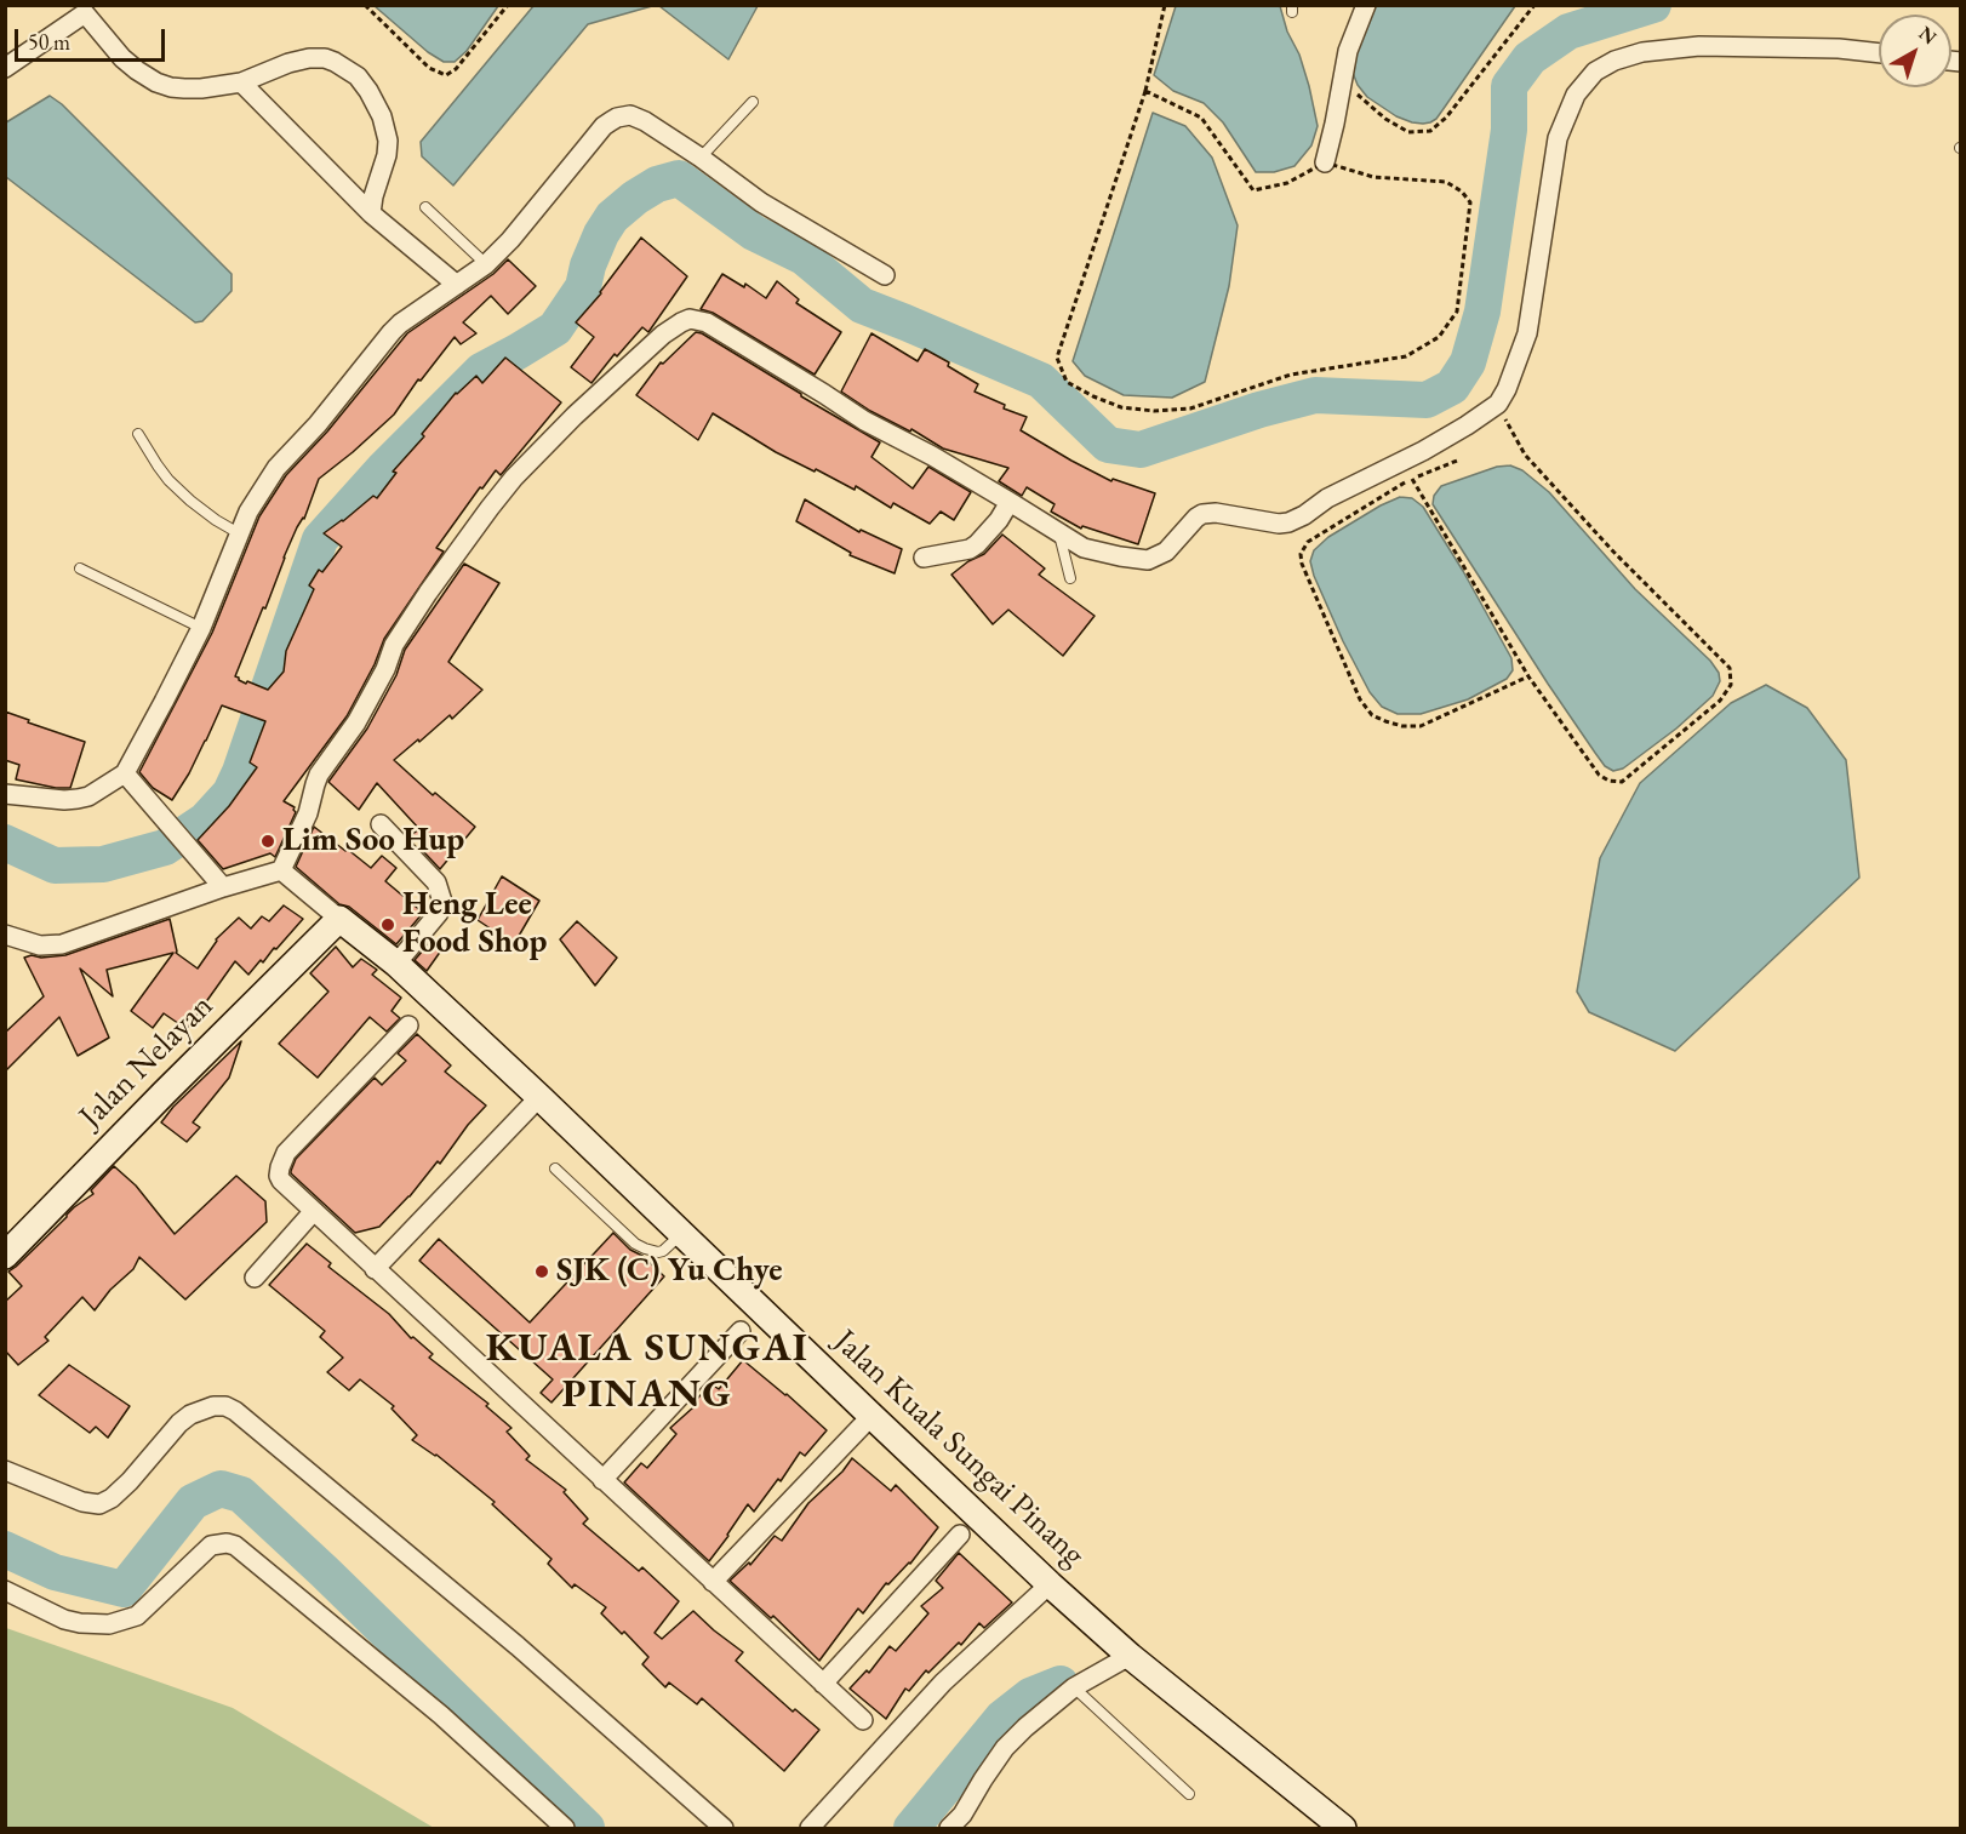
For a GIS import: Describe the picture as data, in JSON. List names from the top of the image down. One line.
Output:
{"streets":{"street":["Jalan Nelayan","Jalan Kuala Sungai Pinang"]},"crossings":[["Jalan Nelayan","Jalan Kuala Sungai Pinang"]],"districts":["KUALA SUNGAI PINANG"],"places":["Lim Soo Hup","Heng Lee Food Shop","SJK (C) Yu Chye"],"scale_bar":"50 m","north":"top right"}
